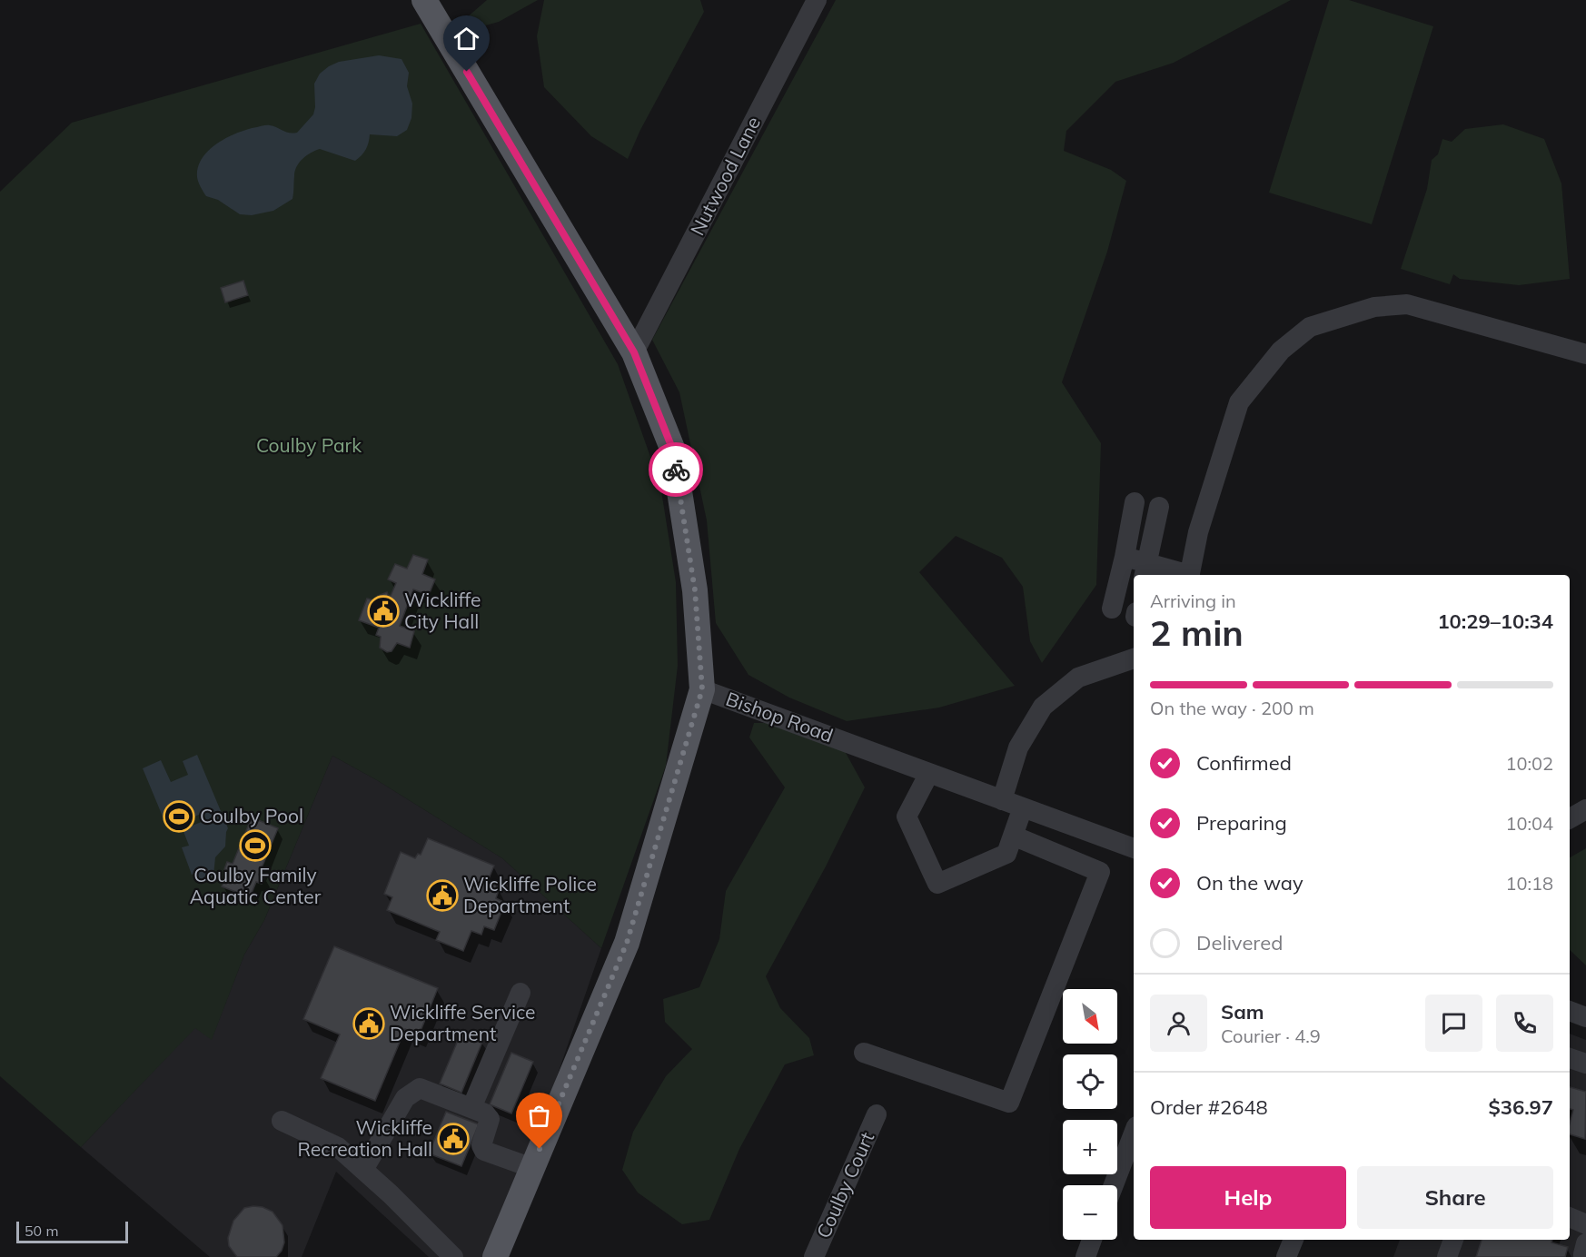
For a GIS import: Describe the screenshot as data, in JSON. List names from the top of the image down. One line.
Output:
{"streets":{"main road":["Bishop Road"],"street":["Nutwood Lane","Coulby Court"]},"crossings":[["Nutwood Lane","Bishop Road"]],"parks":["Coulby Park"],"places":{"public building":["Wickliffe City Hall","Wickliffe Police Department","Wickliffe Service Department","Wickliffe Recreation Hall"],"sports":["Coulby Pool","Coulby Family Aquatic Center"]},"scale_bar":"50 m","north":"bottom right","page":{"heading":["2 min","Arriving in","10:29–10:34"],"panel":["Sam","Courier · 4.9","Order #2648","$36.97"],"bar":"On the way · 200 m","list":[["Confirmed","10:02"],["Preparing","10:04"],["On the way","10:18"],"Delivered"],"map_buttons":["+","−"],"buttons":["Help","Share"],"scale":"50 m"}}
